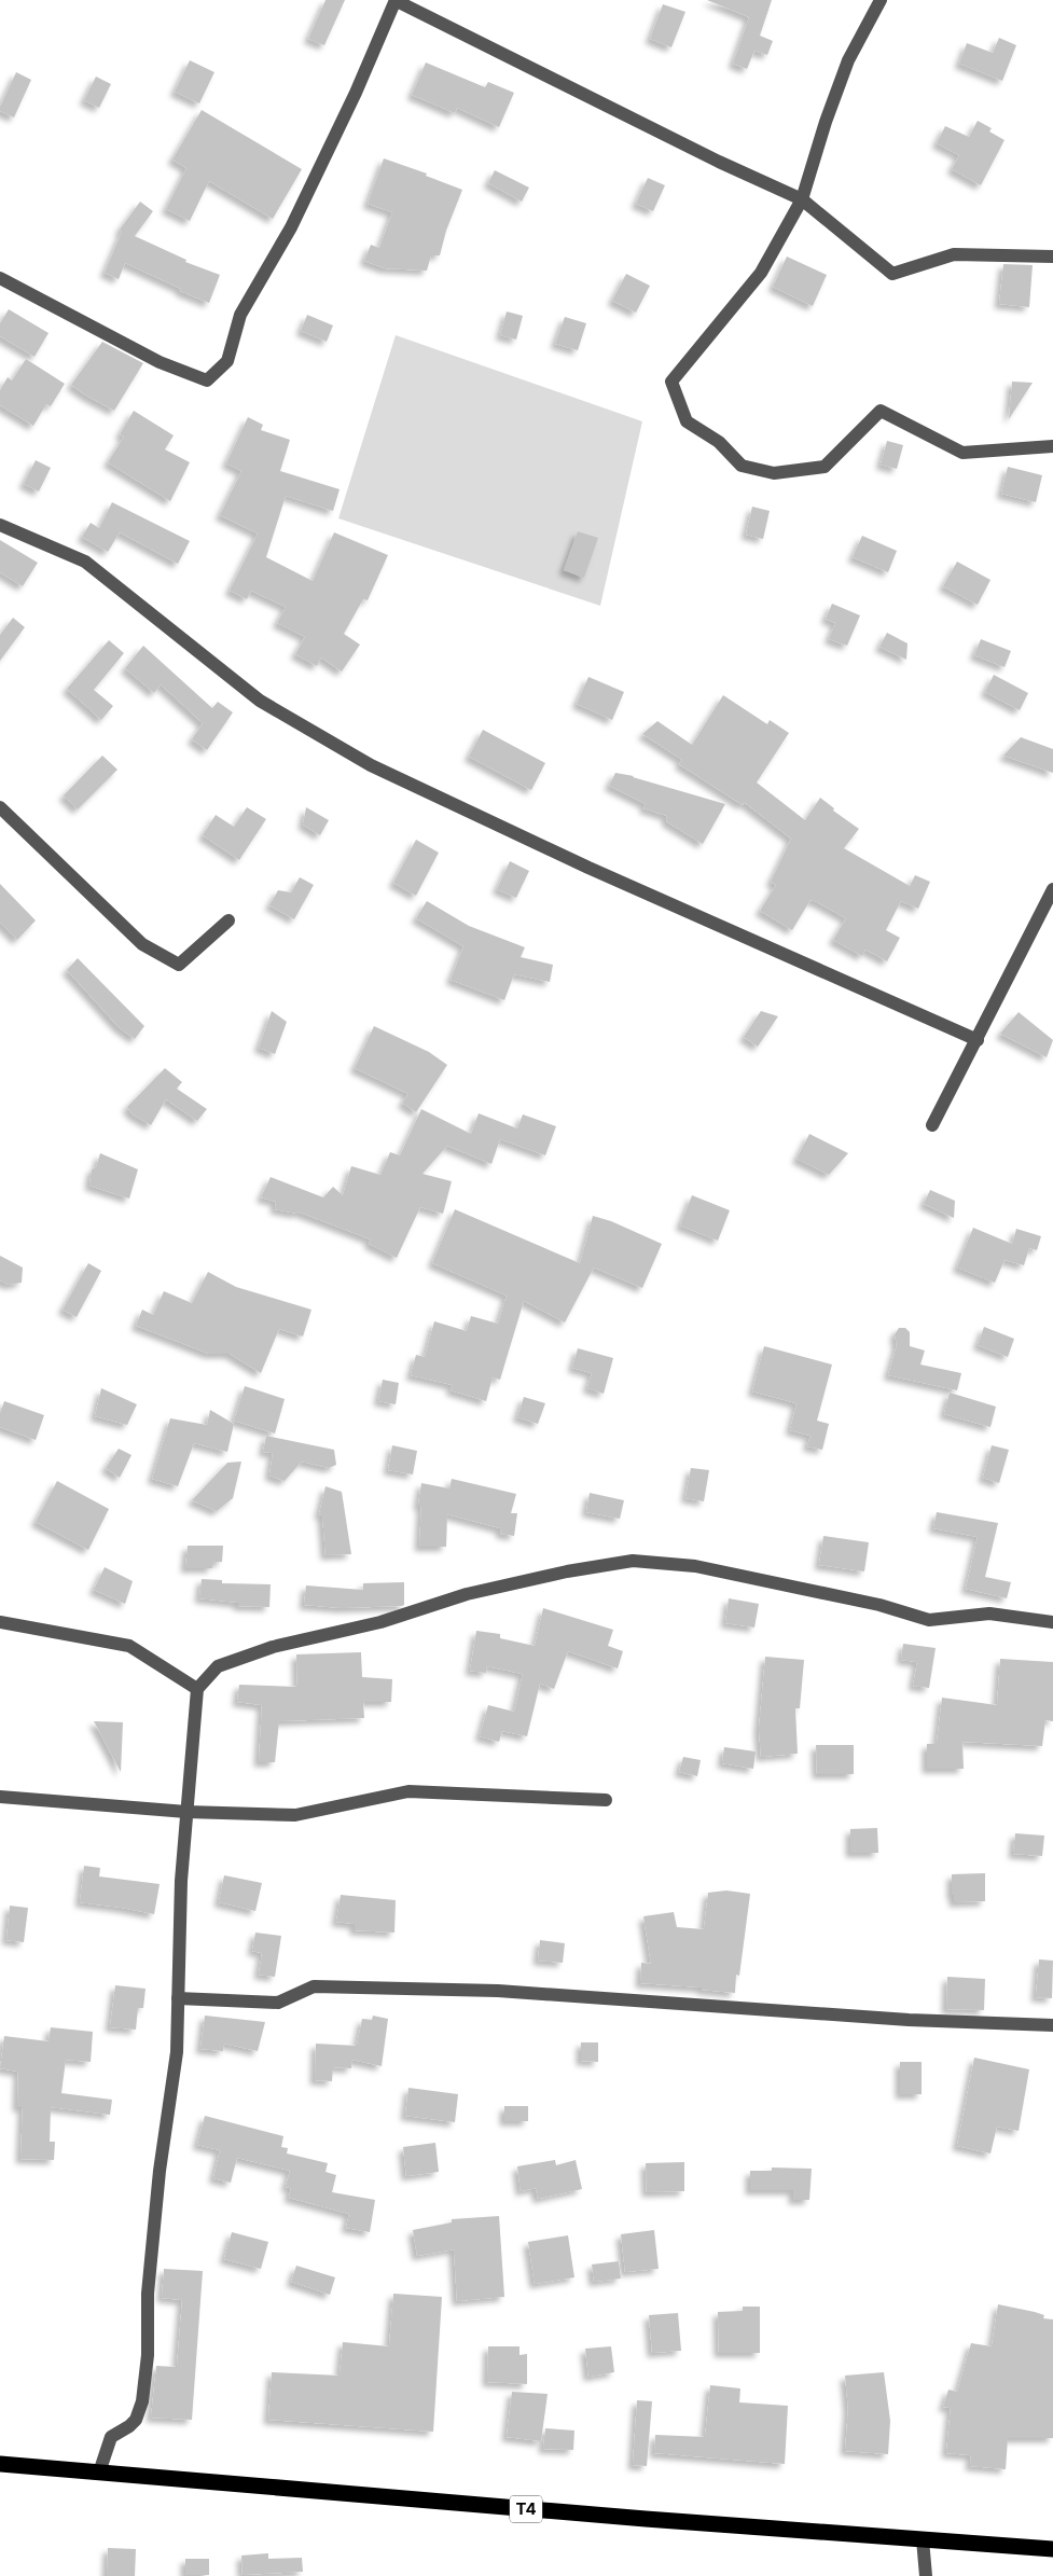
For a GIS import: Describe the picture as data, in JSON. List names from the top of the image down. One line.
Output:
{"streets":{"highway":["T4"]}}
